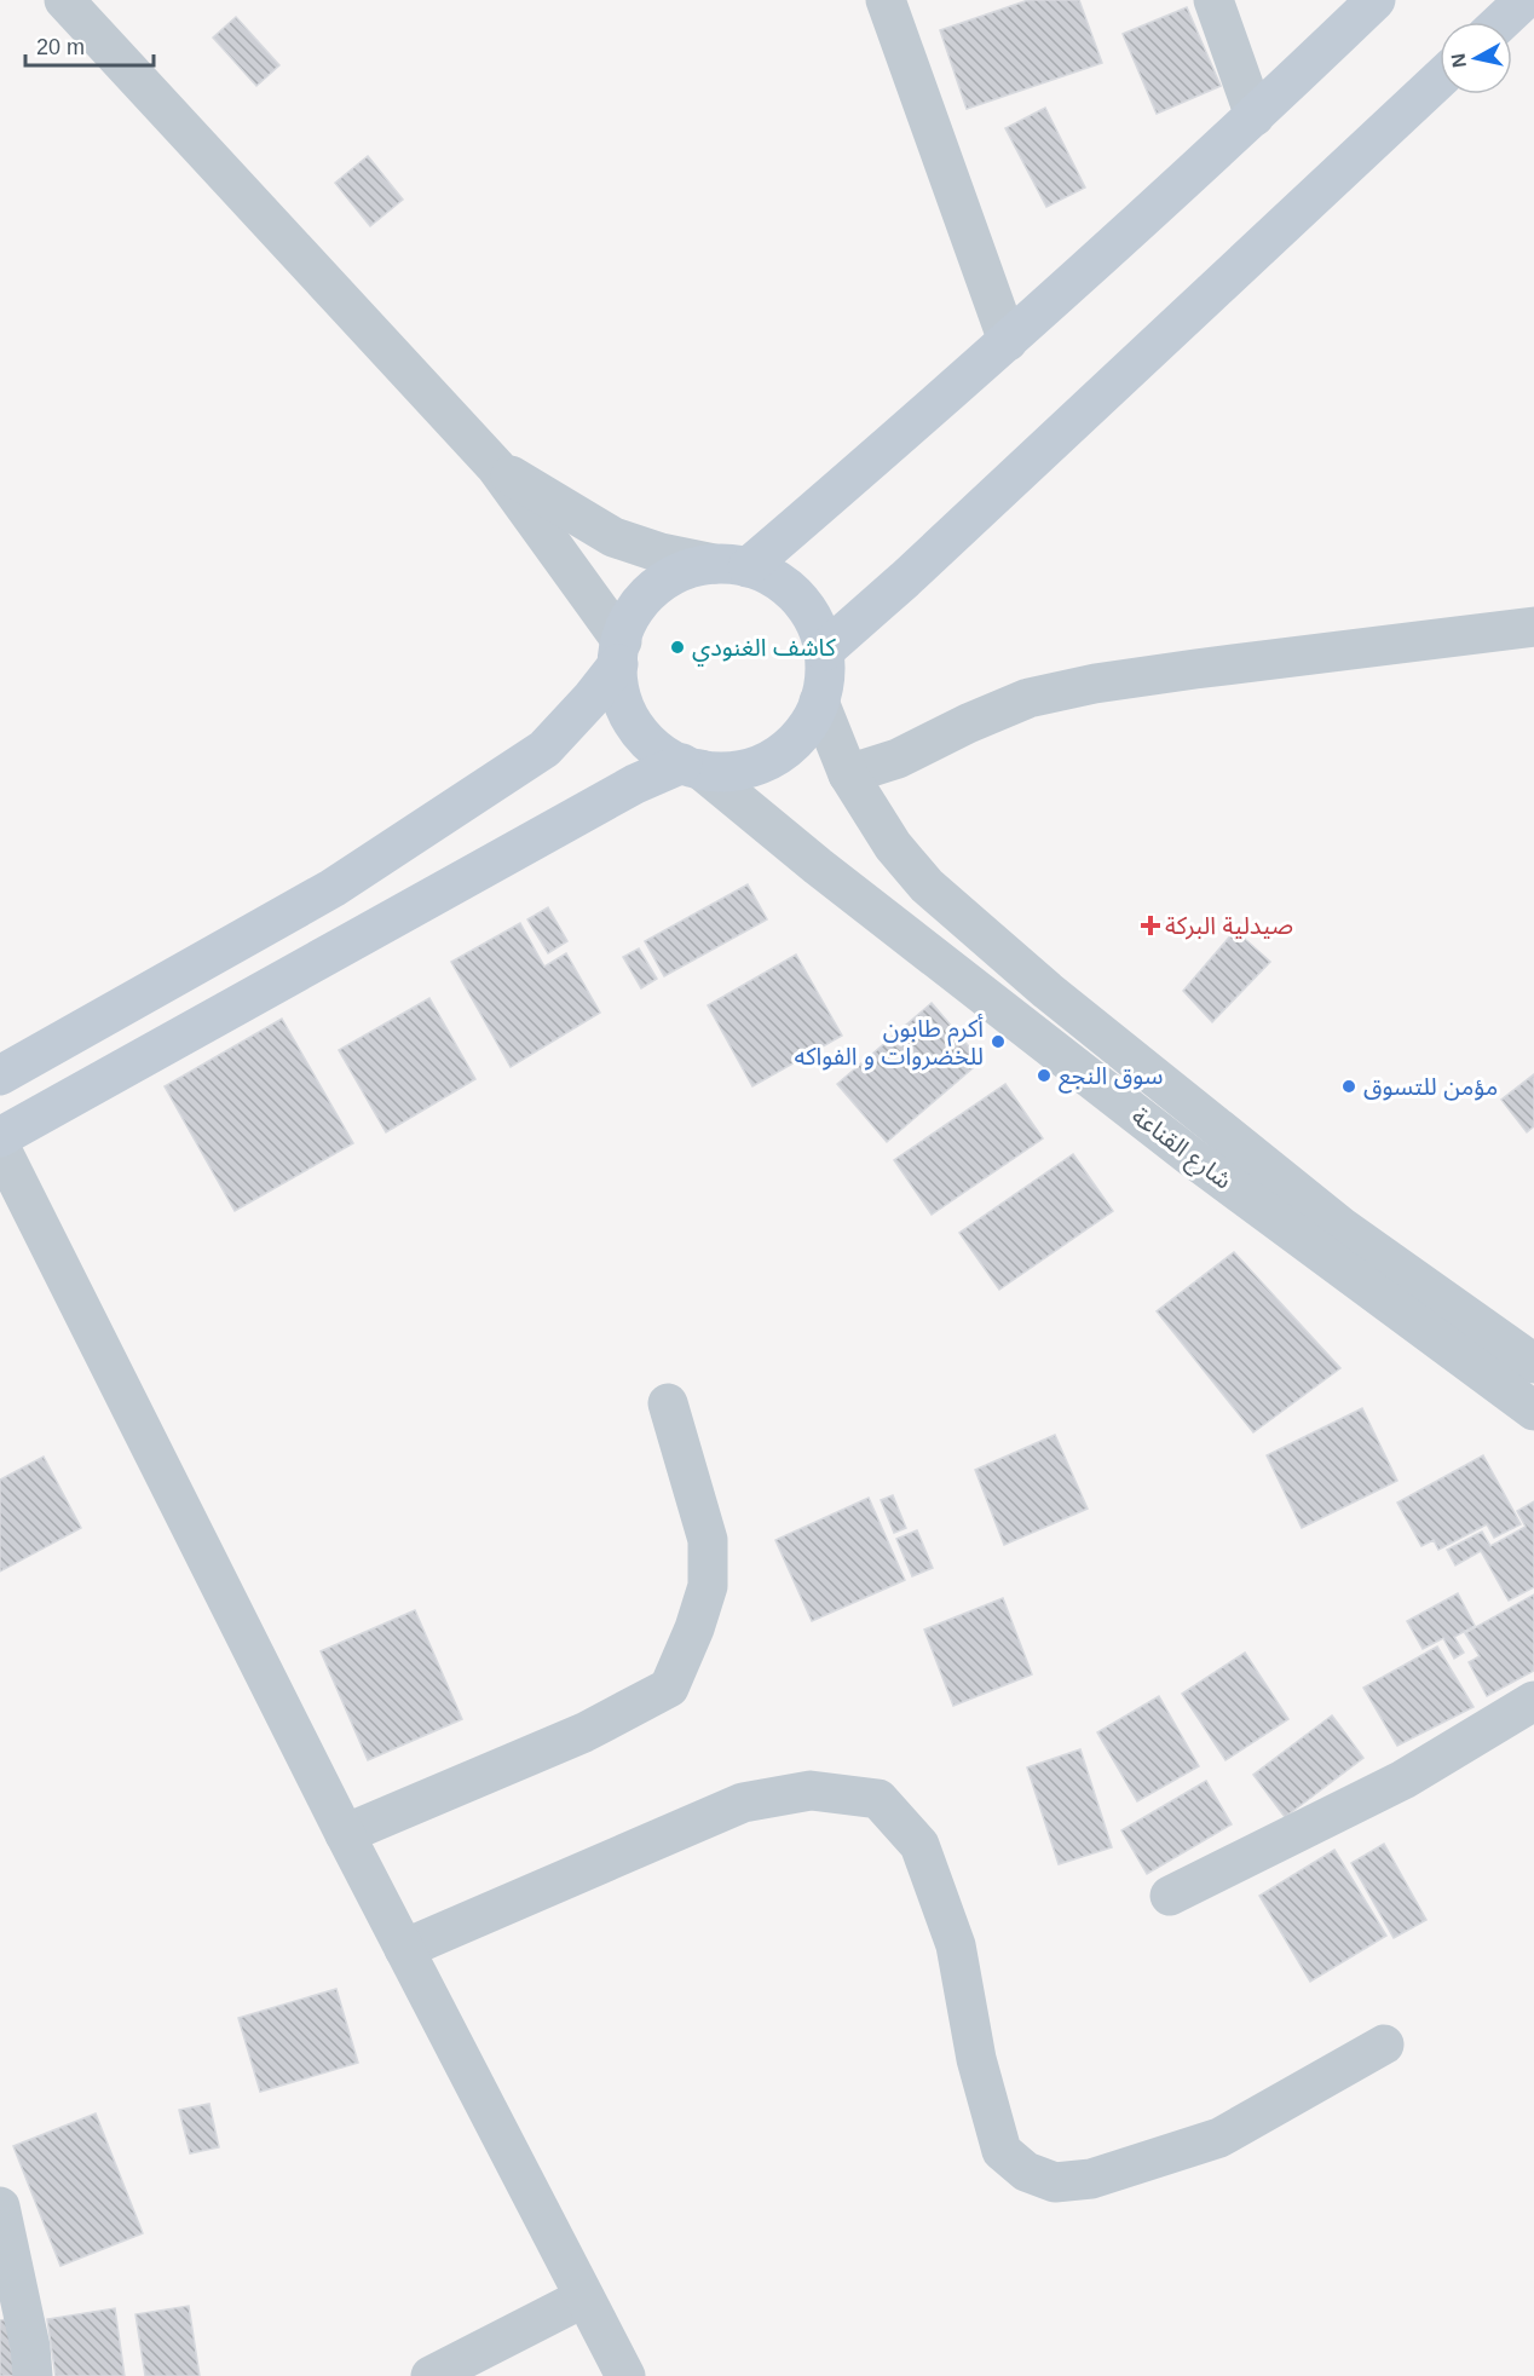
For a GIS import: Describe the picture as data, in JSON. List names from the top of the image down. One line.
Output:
{"streets":{"street":["شارع القناعة"]},"places":{"other":["كاشف الغنودي","أكرم طابون للخضروات و الفواكه","سوق النجع","مؤمن للتسوق"],"health":["صيدلية البركة"]},"scale_bar":"20 m","north":"left"}
